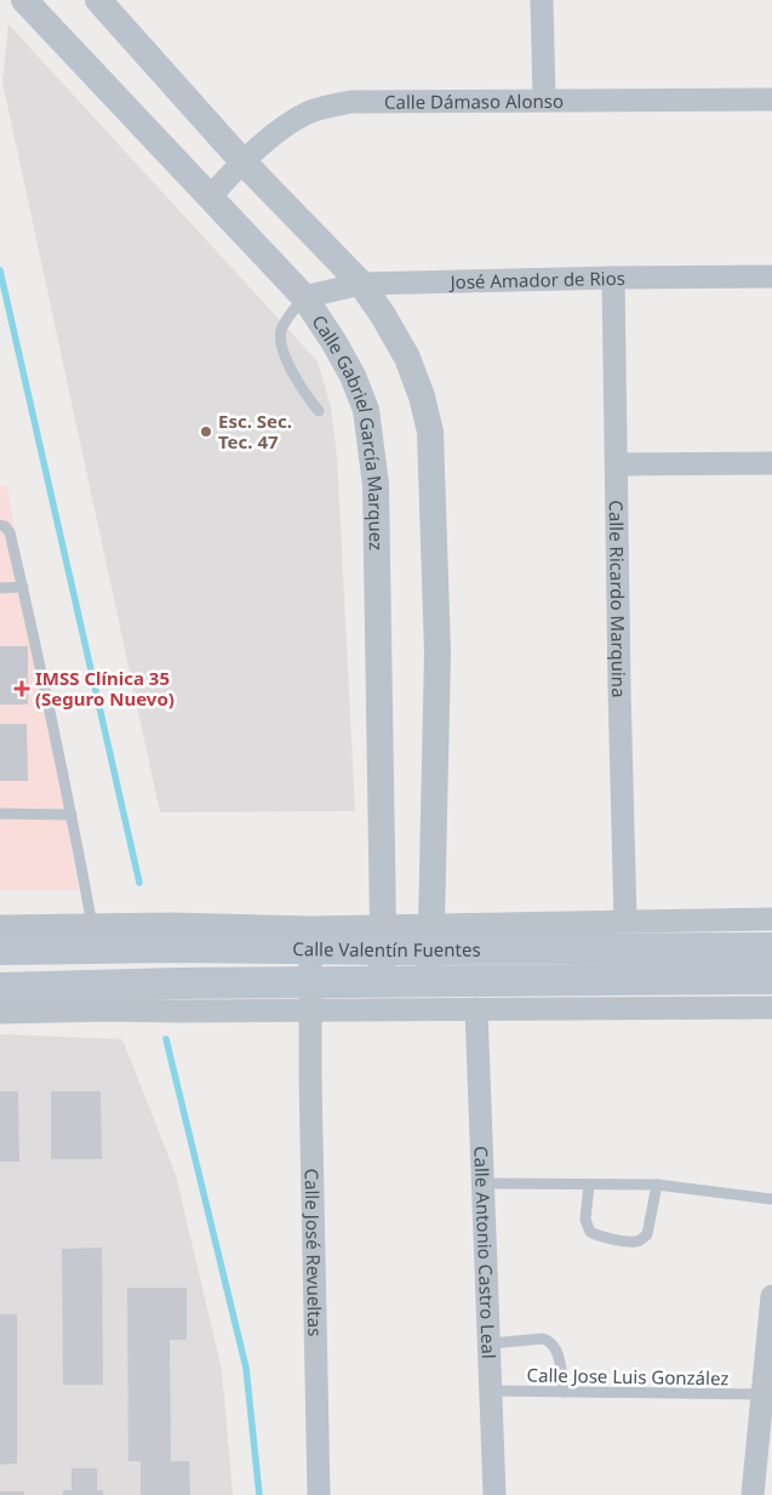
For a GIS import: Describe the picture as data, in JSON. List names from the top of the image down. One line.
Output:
{"streets":{"main road":["Calle Valentín Fuentes"],"street":["Calle Dámaso Alonso","José Amador de Rios","Calle Gabriel García Marquez","Calle Ricardo Marquina","Calle José Revueltas","Calle Antonio Castro Leal"],"lane":["Calle Jose Luis González"]},"crossings":[["Calle Dámaso Alonso","Calle Gabriel García Marquez"],["José Amador de Rios","Calle Gabriel García Marquez"],["José Amador de Rios","Calle Ricardo Marquina"],["Calle Gabriel García Marquez","Calle Valentín Fuentes"],["Calle Valentín Fuentes","Calle José Revueltas"],["Calle Antonio Castro Leal","Calle Jose Luis González"]],"places":{"other":["Esc. Sec. Tec. 47"],"health":["IMSS Clínica 35 (Seguro Nuevo)"]}}
